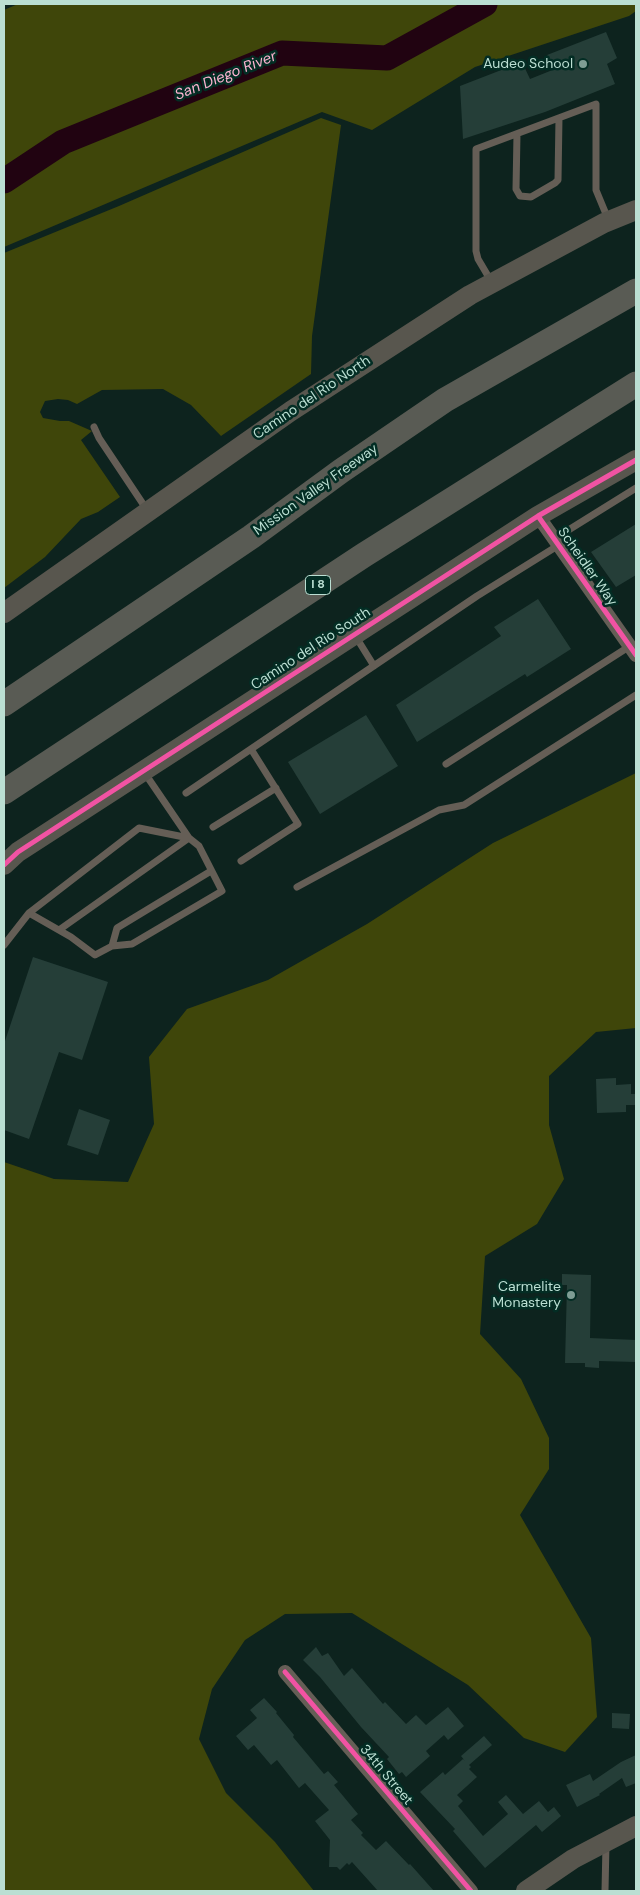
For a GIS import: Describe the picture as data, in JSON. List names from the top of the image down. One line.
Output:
{"streets":{"highway":["Mission Valley Freeway","I 8"],"street":["Camino del Rio North","Scheidler Way","Camino del Rio South","34th Street"]},"crossings":[["Scheidler Way","Camino del Rio South"]],"water":["San Diego River"],"places":["Audeo School","Carmelite Monastery"]}
